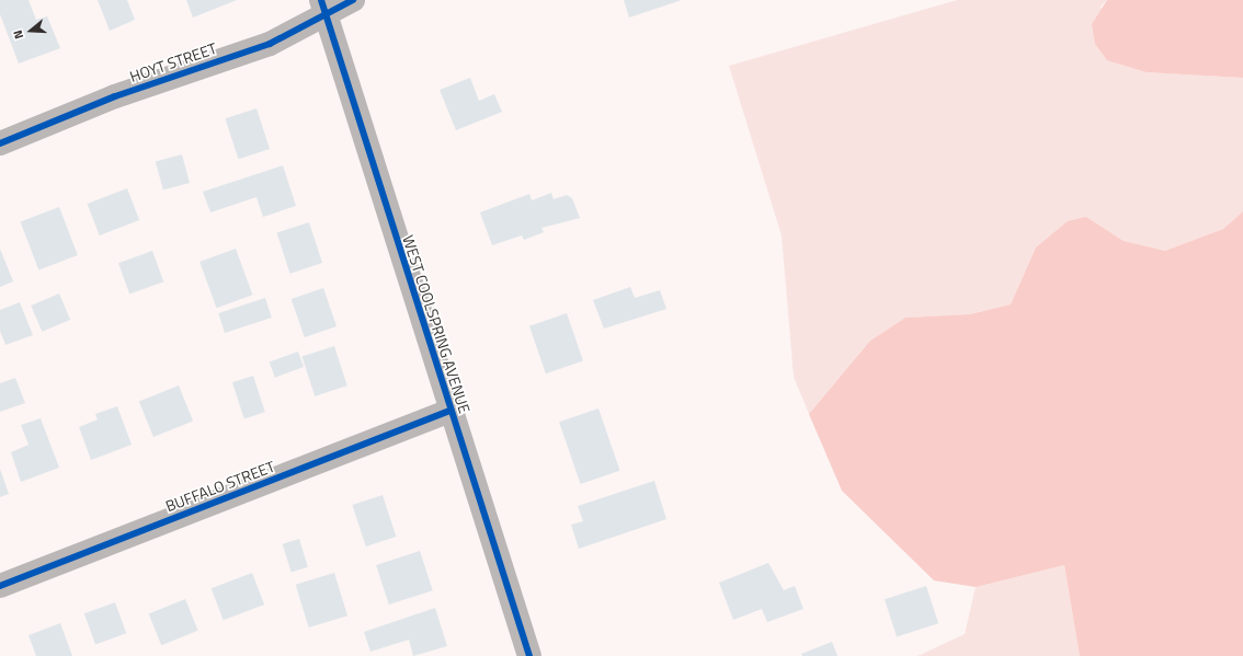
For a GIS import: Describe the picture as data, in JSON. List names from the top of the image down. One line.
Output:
{"streets":{"street":["HOYT STREET","WEST COOLSPRING AVENUE","BUFFALO STREET"]},"crossings":[["HOYT STREET","WEST COOLSPRING AVENUE"],["WEST COOLSPRING AVENUE","BUFFALO STREET"]],"north":"left"}
